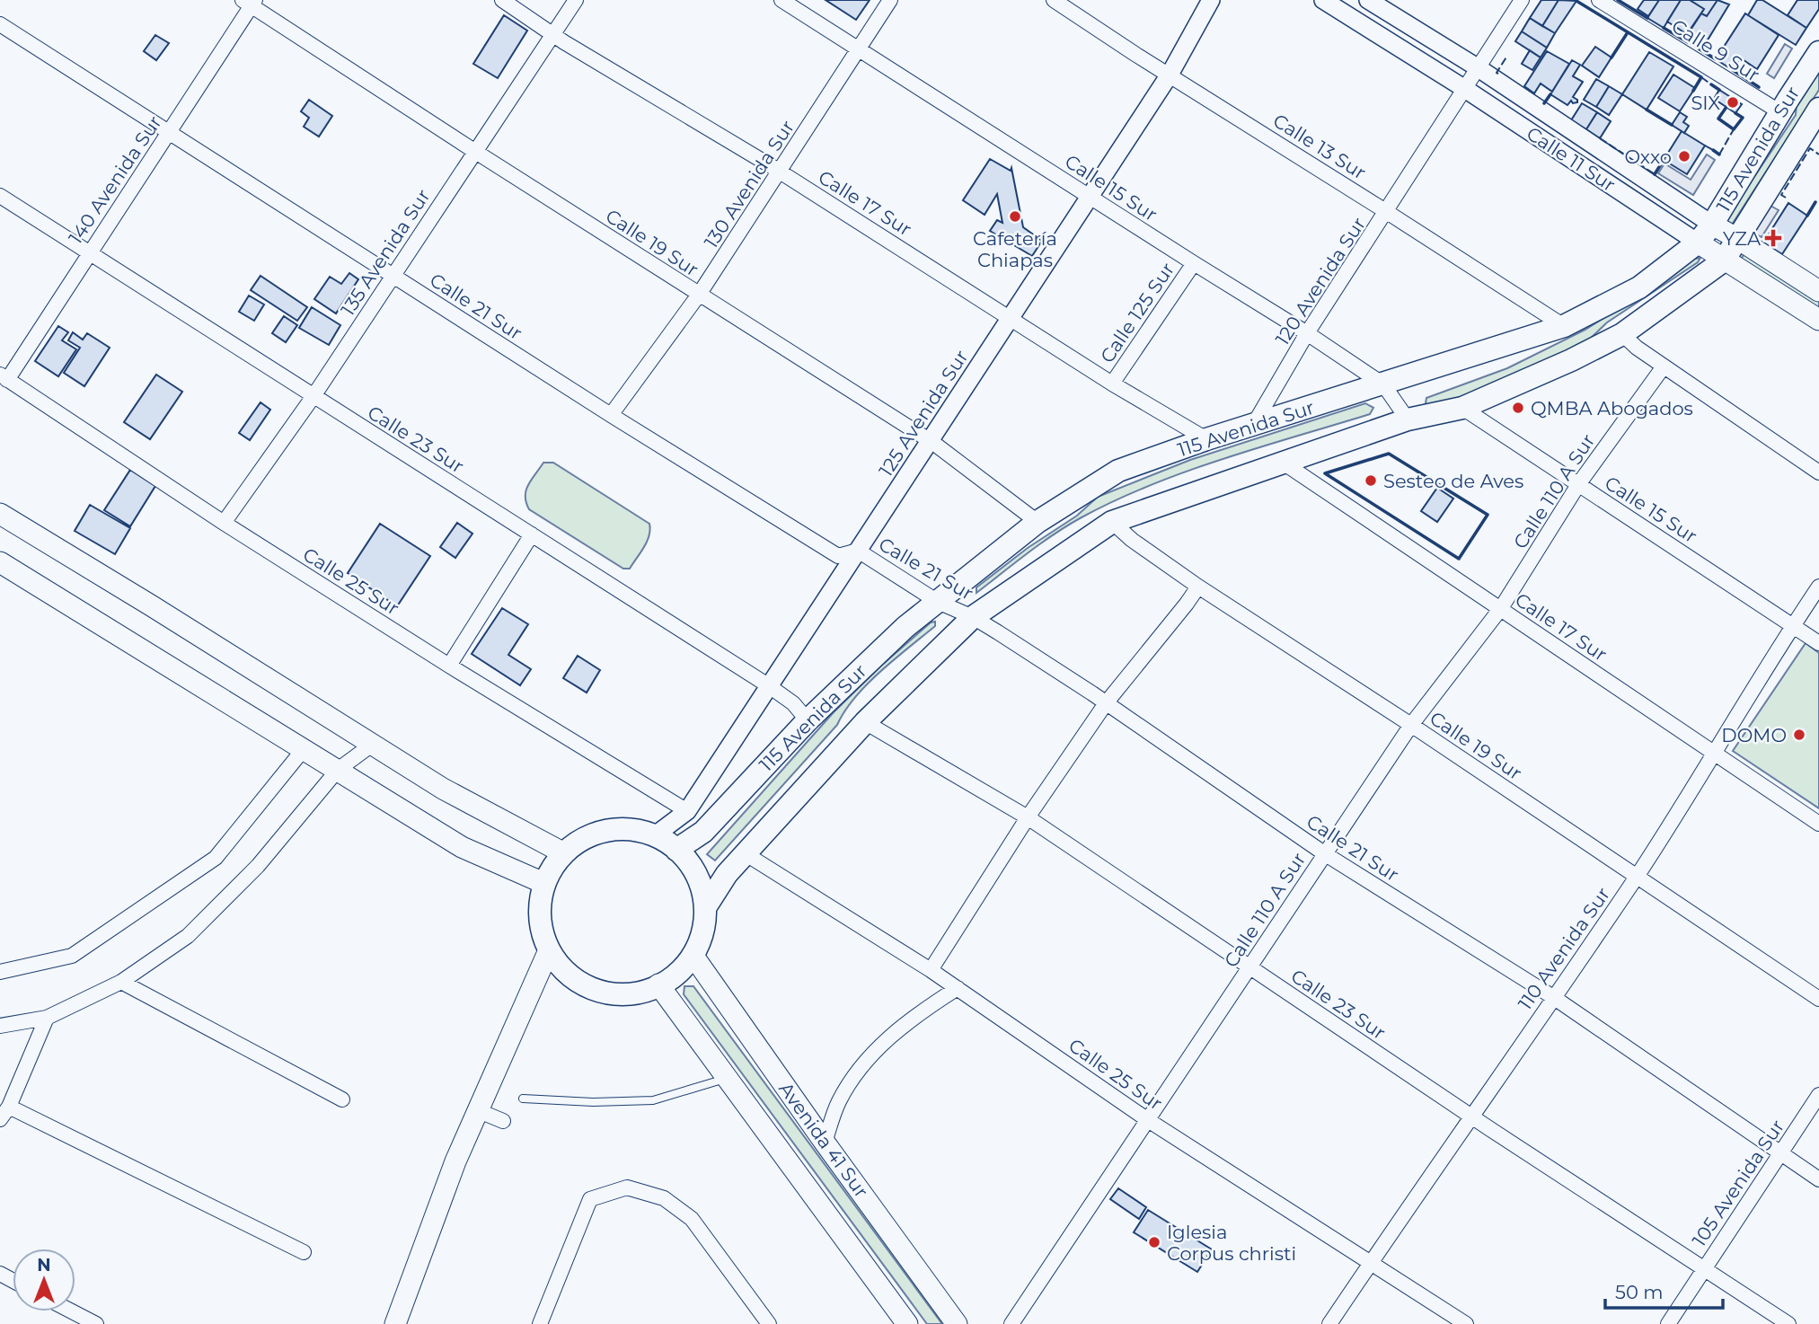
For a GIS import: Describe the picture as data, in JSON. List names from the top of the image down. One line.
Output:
{"streets":{"main road":["115 Avenida Sur","Calle 11 Sur","Avenida 41 Sur"],"street":["Calle 9 Sur","Calle 13 Sur","140 Avenida Sur","130 Avenida Sur","Calle 15 Sur","Calle 17 Sur","Calle 19 Sur","135 Avenida Sur","120 Avenida Sur","Calle 21 Sur","Calle 125 Sur","125 Avenida Sur","Calle 23 Sur","Calle 110 A Sur","Calle 25 Sur","110 Avenida Sur","105 Avenida Sur"]},"crossings":[["Calle 9 Sur","115 Avenida Sur"],["Calle 13 Sur","115 Avenida Sur"],["Calle 13 Sur","120 Avenida Sur"],["Calle 13 Sur","125 Avenida Sur"],["115 Avenida Sur","Calle 11 Sur"],["115 Avenida Sur","Calle 15 Sur"],["115 Avenida Sur","Calle 17 Sur"],["115 Avenida Sur","Calle 19 Sur"],["115 Avenida Sur","120 Avenida Sur"],["115 Avenida Sur","Calle 21 Sur"],["115 Avenida Sur","125 Avenida Sur"],["115 Avenida Sur","Calle 23 Sur"],["115 Avenida Sur","Calle 25 Sur"],["115 Avenida Sur","Avenida 41 Sur"],["Calle 11 Sur","120 Avenida Sur"],["140 Avenida Sur","Calle 19 Sur"],["140 Avenida Sur","Calle 21 Sur"],["140 Avenida Sur","Calle 23 Sur"],["140 Avenida Sur","Calle 25 Sur"],["130 Avenida Sur","Calle 15 Sur"],["130 Avenida Sur","Calle 17 Sur"],["130 Avenida Sur","Calle 19 Sur"],["130 Avenida Sur","Calle 21 Sur"],["Calle 15 Sur","120 Avenida Sur"],["Calle 15 Sur","Calle 125 Sur"],["Calle 15 Sur","125 Avenida Sur"],["Calle 15 Sur","Calle 110 A Sur"],["Calle 15 Sur","110 Avenida Sur"],["Calle 17 Sur","135 Avenida Sur"],["Calle 17 Sur","Calle 125 Sur"],["Calle 17 Sur","125 Avenida Sur"],["Calle 17 Sur","Calle 110 A Sur"],["Calle 17 Sur","110 Avenida Sur"],["Calle 19 Sur","135 Avenida Sur"],["Calle 19 Sur","125 Avenida Sur"],["Calle 19 Sur","Calle 110 A Sur"],["Calle 19 Sur","110 Avenida Sur"],["135 Avenida Sur","Calle 21 Sur"],["135 Avenida Sur","Calle 23 Sur"],["135 Avenida Sur","Calle 25 Sur"],["Calle 21 Sur","125 Avenida Sur"],["Calle 21 Sur","Calle 110 A Sur"],["Calle 21 Sur","110 Avenida Sur"],["Calle 21 Sur","105 Avenida Sur"],["125 Avenida Sur","Calle 23 Sur"],["125 Avenida Sur","Calle 25 Sur"],["125 Avenida Sur","Avenida 41 Sur"],["Calle 23 Sur","Calle 110 A Sur"],["Calle 23 Sur","110 Avenida Sur"],["Calle 23 Sur","105 Avenida Sur"],["Calle 110 A Sur","Calle 25 Sur"],["Calle 25 Sur","110 Avenida Sur"]],"places":{"other":["SIX","Oxxo","Cafetería Chiapas","QMBA Abogados","Sesteo de Aves","DOMO","Iglesia Corpus christi"],"health":["YZA"]},"scale_bar":"50 m","north":"top"}
